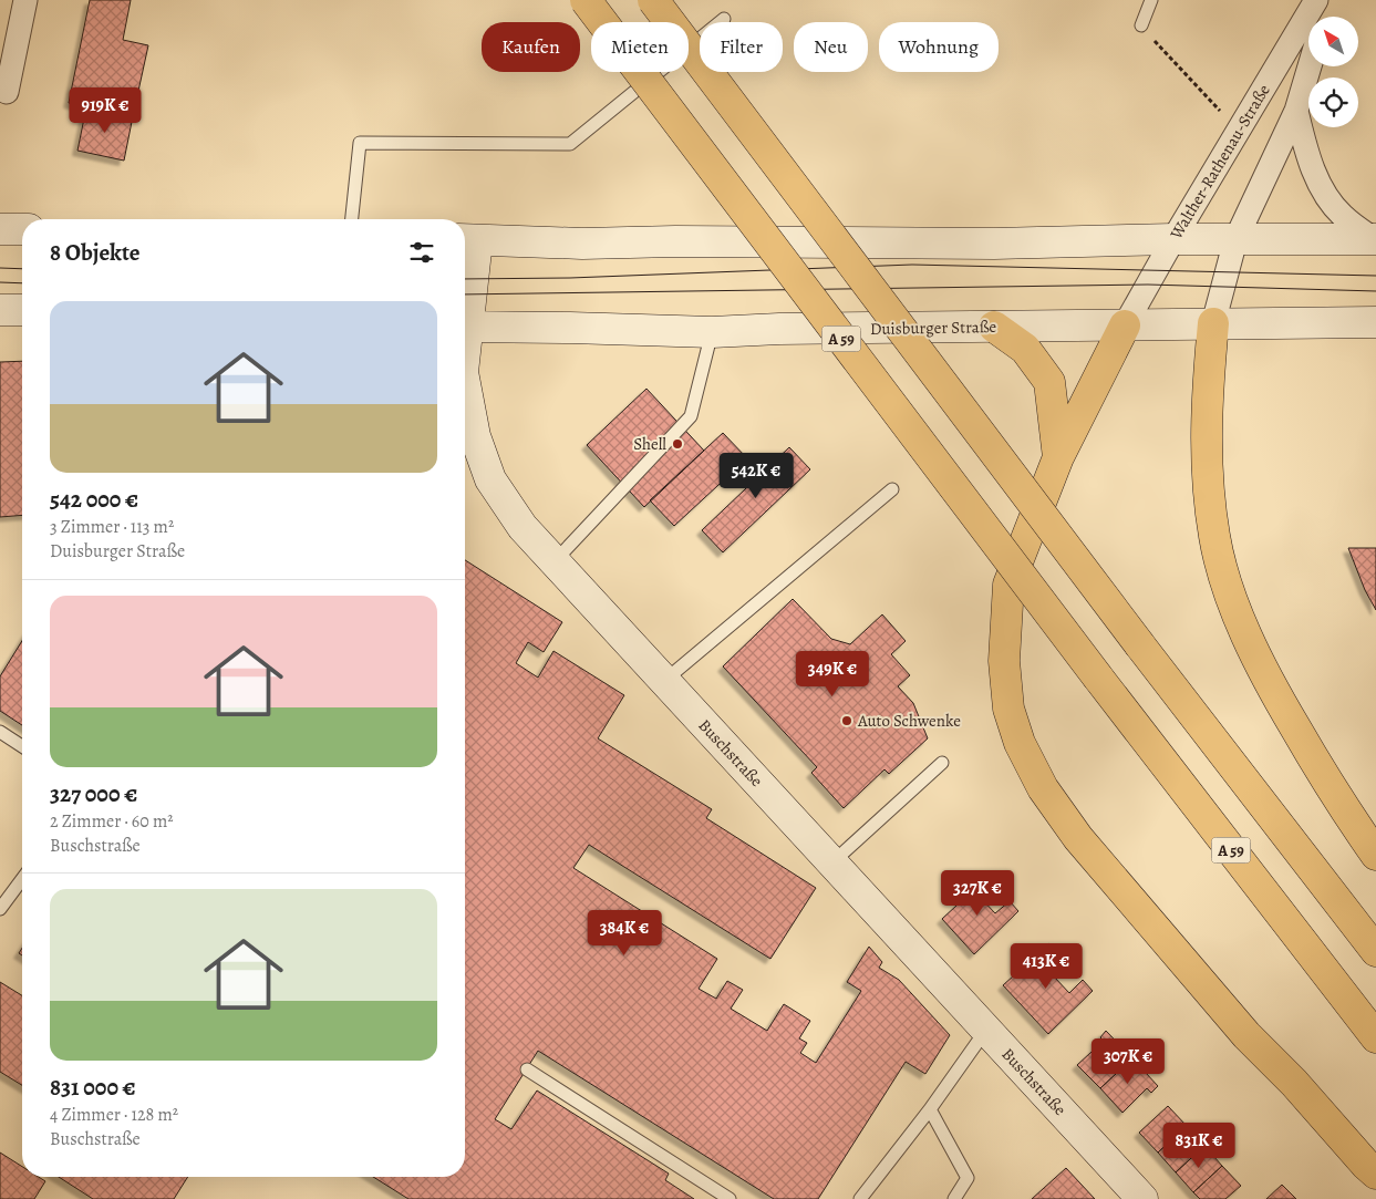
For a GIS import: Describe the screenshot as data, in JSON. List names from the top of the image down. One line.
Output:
{"streets":{"highway":["A 59"],"main road":["Duisburger Straße","Buschstraße"],"street":["Walther-Rathenau-Straße"]},"crossings":[["Walther-Rathenau-Straße","Duisburger Straße"]],"places":["Shell","Auto Schwenke"],"north":"top left","page":{"chip":["Kaufen","Mieten","Filter","Neu","Wohnung"],"price":["919K €","542K €","349K €","327K €","384K €","413K €","307K €","831K €"],"heading":"8 Objekte","list":[{"name":"542 000 €","note":"3 Zimmer · 113 m² · Duisburger Straße"},{"name":"327 000 €","note":"2 Zimmer · 60 m² · Buschstraße"},{"name":"831 000 €","note":"4 Zimmer · 128 m² · Buschstraße"}]}}
